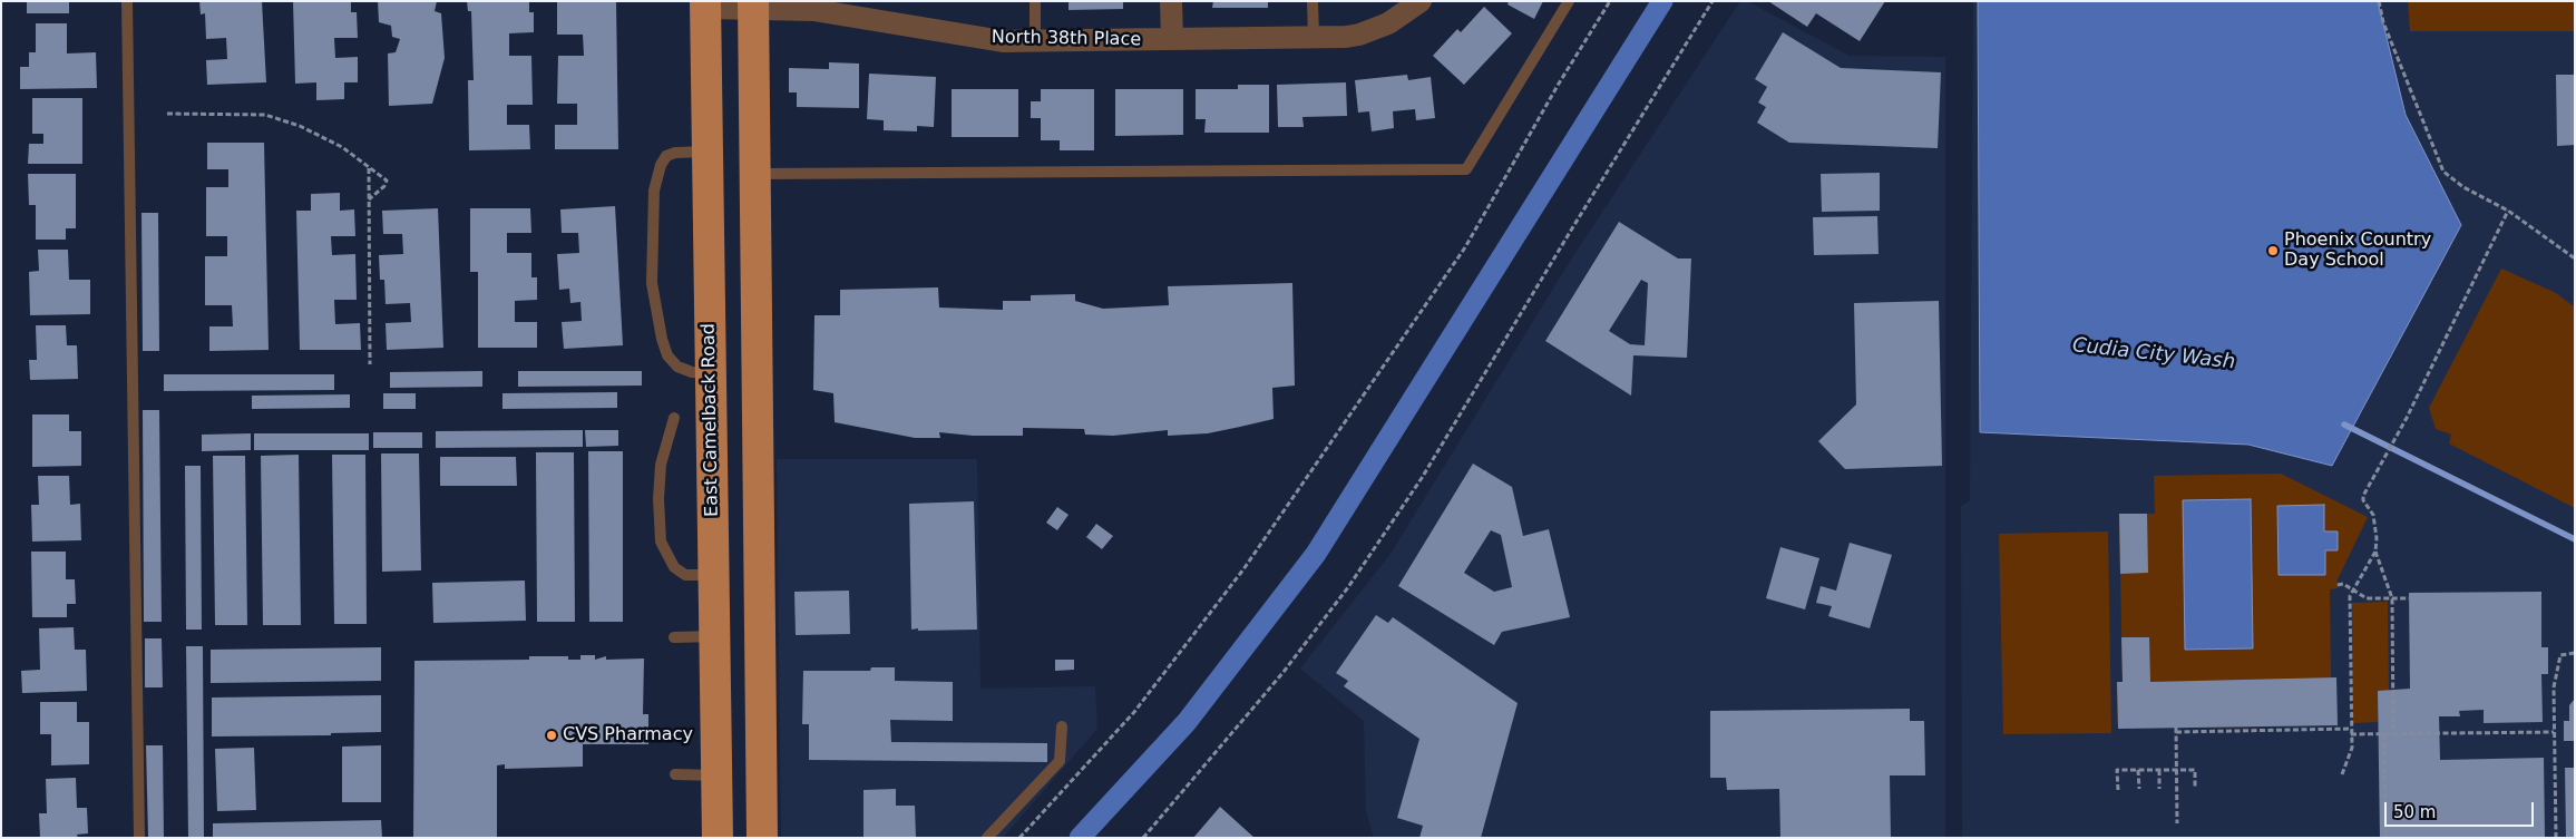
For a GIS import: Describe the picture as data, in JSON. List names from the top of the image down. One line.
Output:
{"streets":{"main road":["East Camelback Road"],"street":["North 38th Place"]},"crossings":[["North 38th Place","East Camelback Road"]],"water":["Cudia City Wash"],"places":["Phoenix Country Day School","CVS Pharmacy"],"scale_bar":"50 m"}
